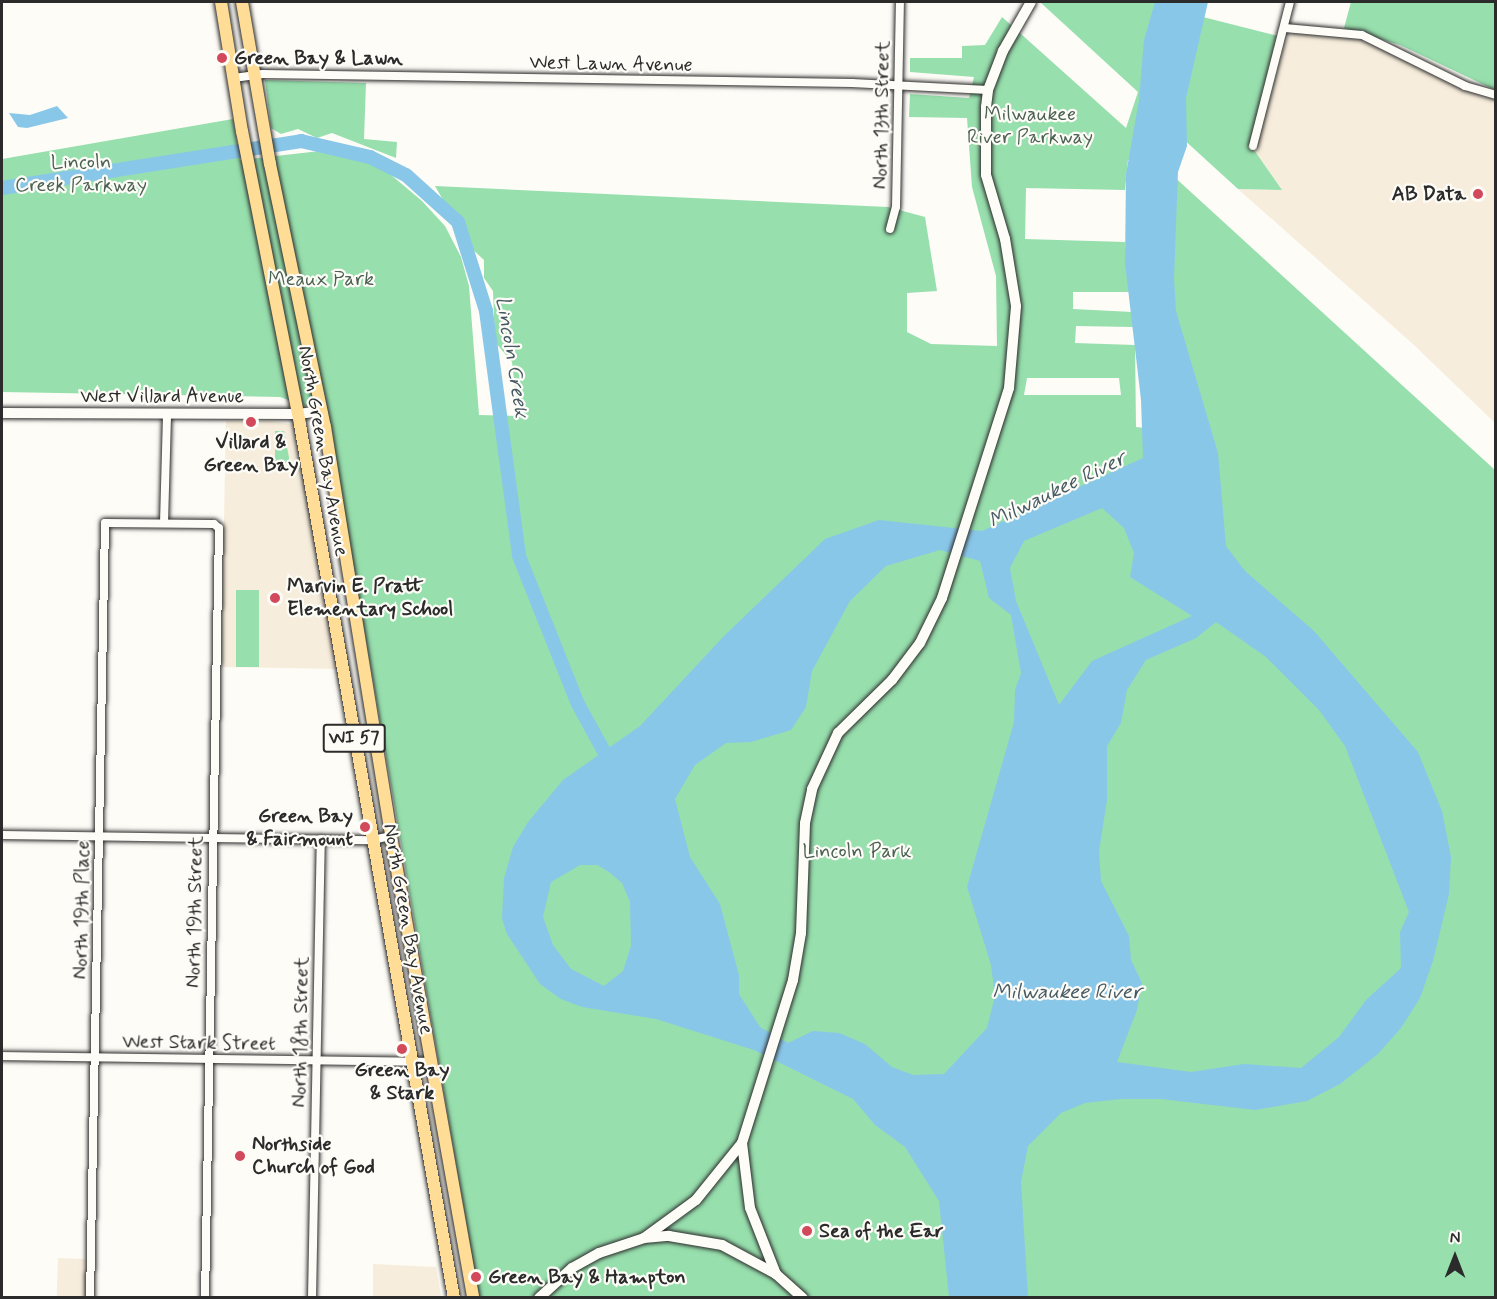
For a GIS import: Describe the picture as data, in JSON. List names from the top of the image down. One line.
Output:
{"streets":{"main road":["North Green Bay Avenue","WI 57"],"street":["West Lawn Avenue","North 13th Street","West Villard Avenue","North 19th Place","North 19th Street","North 18th Street","West Stark Street"]},"crossings":[["West Lawn Avenue","North 13th Street"],["West Lawn Avenue","North Green Bay Avenue"],["West Villard Avenue","North Green Bay Avenue"],["North Green Bay Avenue","West Stark Street"],["North 19th Place","North 19th Street"],["North 19th Place","West Stark Street"],["North 19th Street","West Stark Street"],["North 18th Street","West Stark Street"]],"water":["Lincoln Creek","Milwaukee River"],"parks":["Milwaukee River Parkway","Lincoln Creek Parkway","Meaux Park","Lincoln Park"],"places":["Green Bay & Lawn","AB Data","Villard & Green Bay","Marvin E. Pratt Elementary School","Green Bay & Fairmount","Green Bay & Stark","Northside Church of God","Sea of the Ear","Green Bay & Hampton"],"north":"top"}
